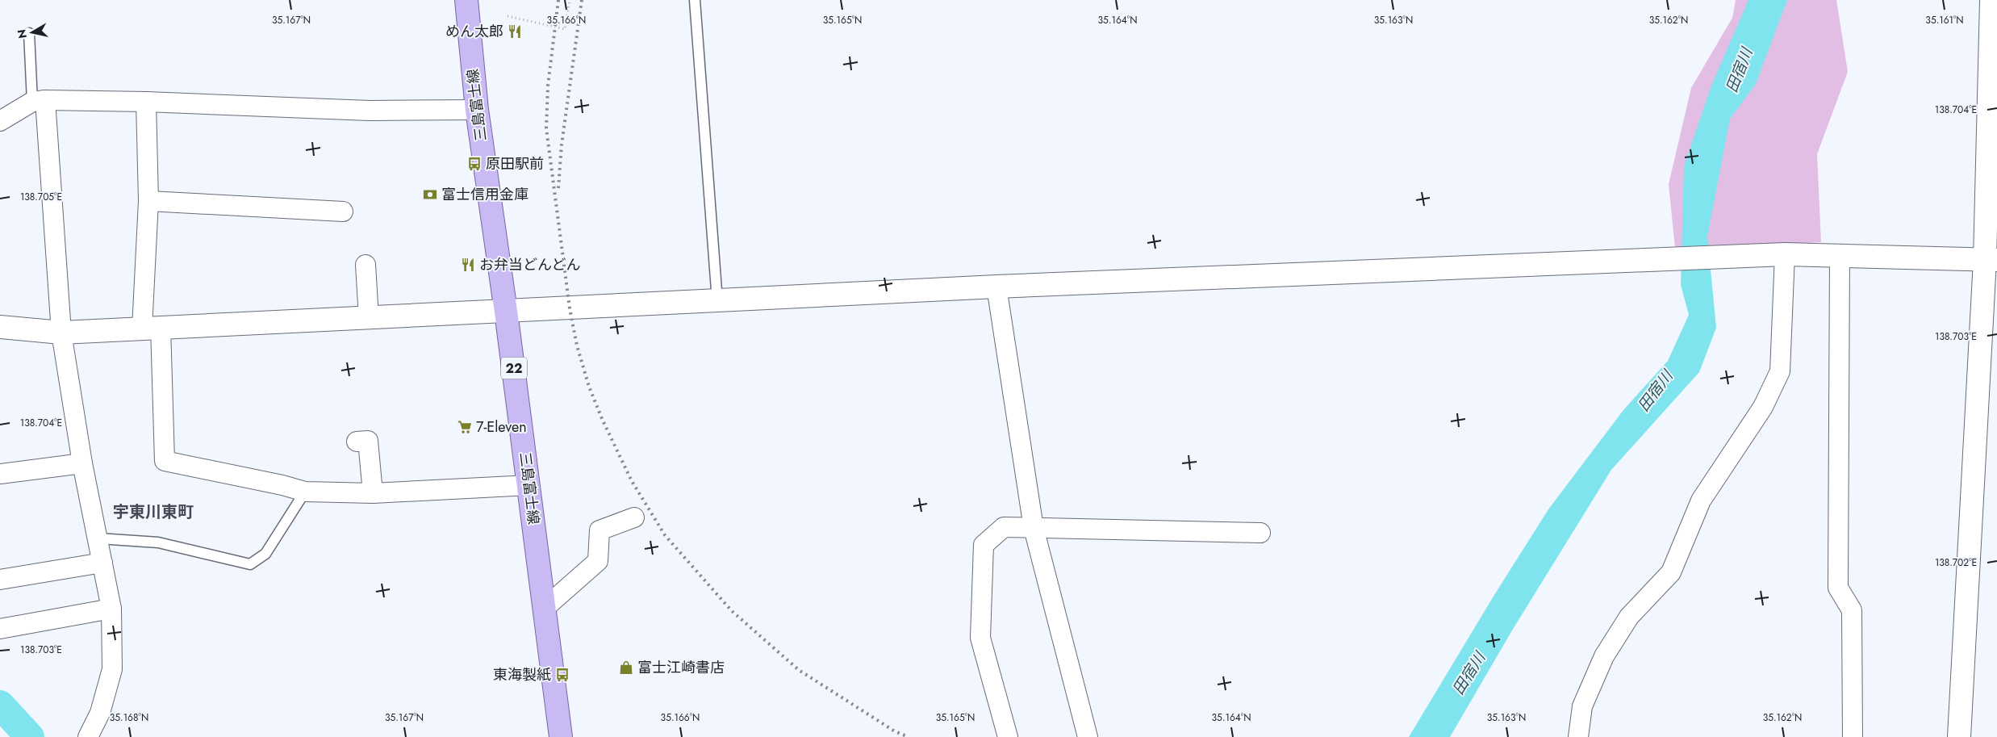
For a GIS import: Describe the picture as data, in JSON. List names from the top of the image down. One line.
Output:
{"streets":{"main road":["三島富士線","22"]},"districts":["宇東川東町"],"water":["田宿川"],"places":{"restaurant":["めん太郎","お弁当どんどん"],"bus stop":["原田駅前","東海製紙"],"bank":["富士信用金庫"],"supermarket":["7-Eleven"],"shop":["富士江崎書店"]},"north":"left","coordinates":["35.167°N","35.166°N","35.165°N","35.164°N","35.163°N","35.162°N","35.161°N","138.704°E","138.705°E","138.703°E","138.702°E","35.168°N"]}
